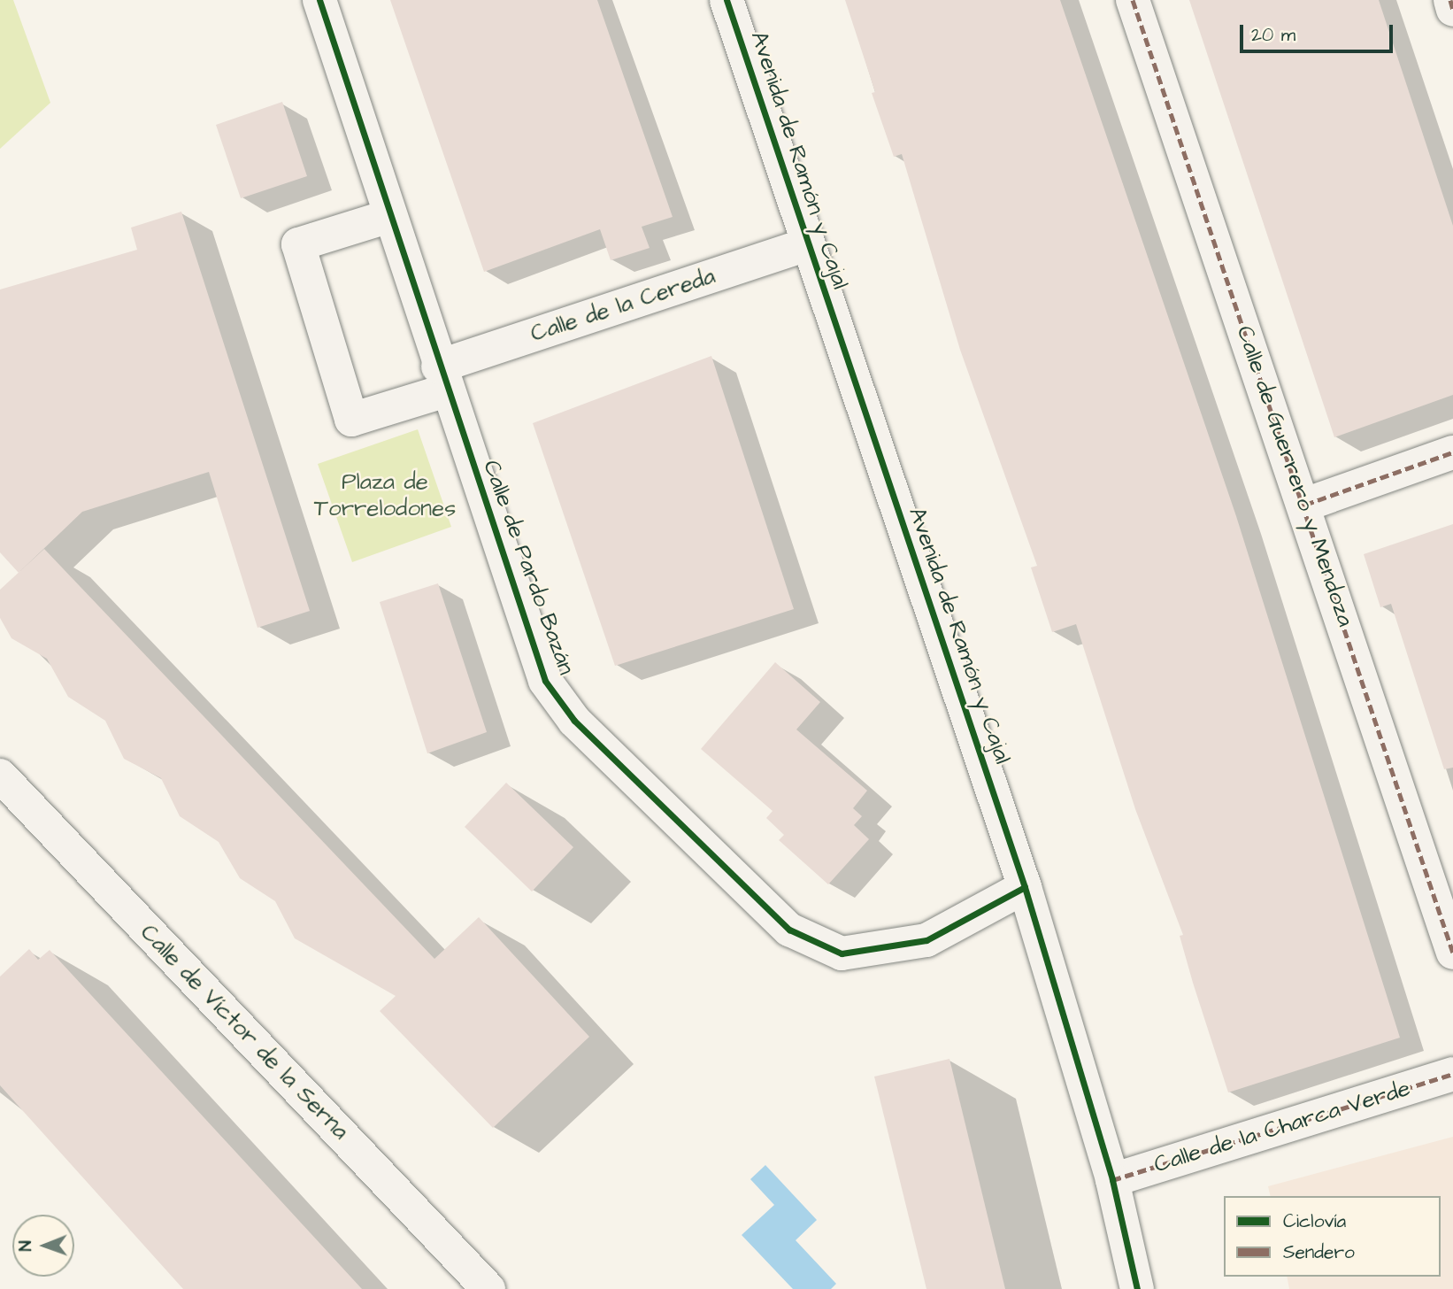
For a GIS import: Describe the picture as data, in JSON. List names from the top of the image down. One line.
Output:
{"streets":{"street":["Avenida de Ramón y Cajal","Calle de la Cereda","Calle de Guerrero y Mendoza","Calle de Pardo Bazán","Calle de Víctor de la Serna","Calle de la Charca Verde"]},"crossings":[["Avenida de Ramón y Cajal","Calle de la Cereda"],["Avenida de Ramón y Cajal","Calle de Pardo Bazán"],["Avenida de Ramón y Cajal","Calle de la Charca Verde"],["Calle de la Cereda","Calle de Pardo Bazán"]],"parks":["Plaza de Torrelodones"],"legend":["Ciclovía","Sendero"],"scale_bar":"20 m","north":"left"}
